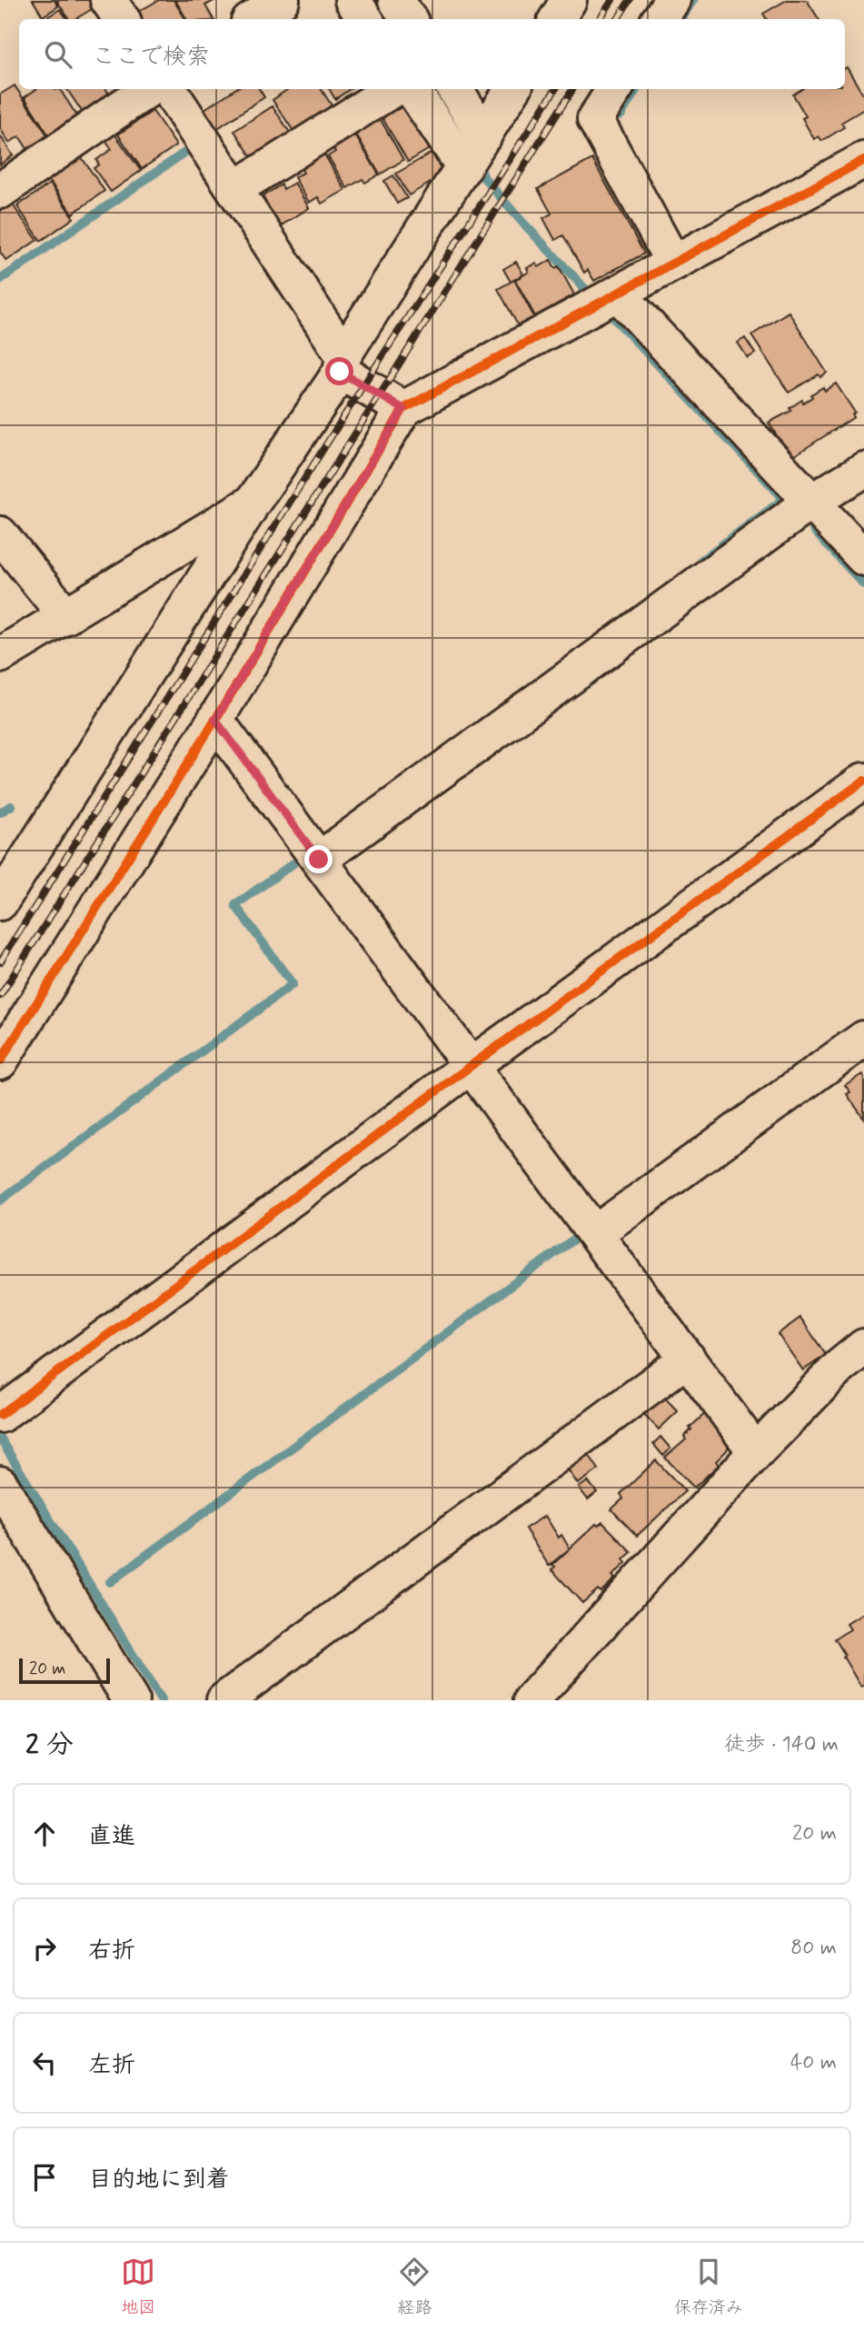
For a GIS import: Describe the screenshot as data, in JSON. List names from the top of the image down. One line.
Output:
{"scale_bar":"20 m","page":{"search":"ここで検索","scale":"20 m","heading":["2 分","徒歩 · 140 m"],"list":[["直進","20 m"],["右折","80 m"],["左折","40 m"],"目的地に到着"],"nav":["地図","経路","保存済み"]}}
